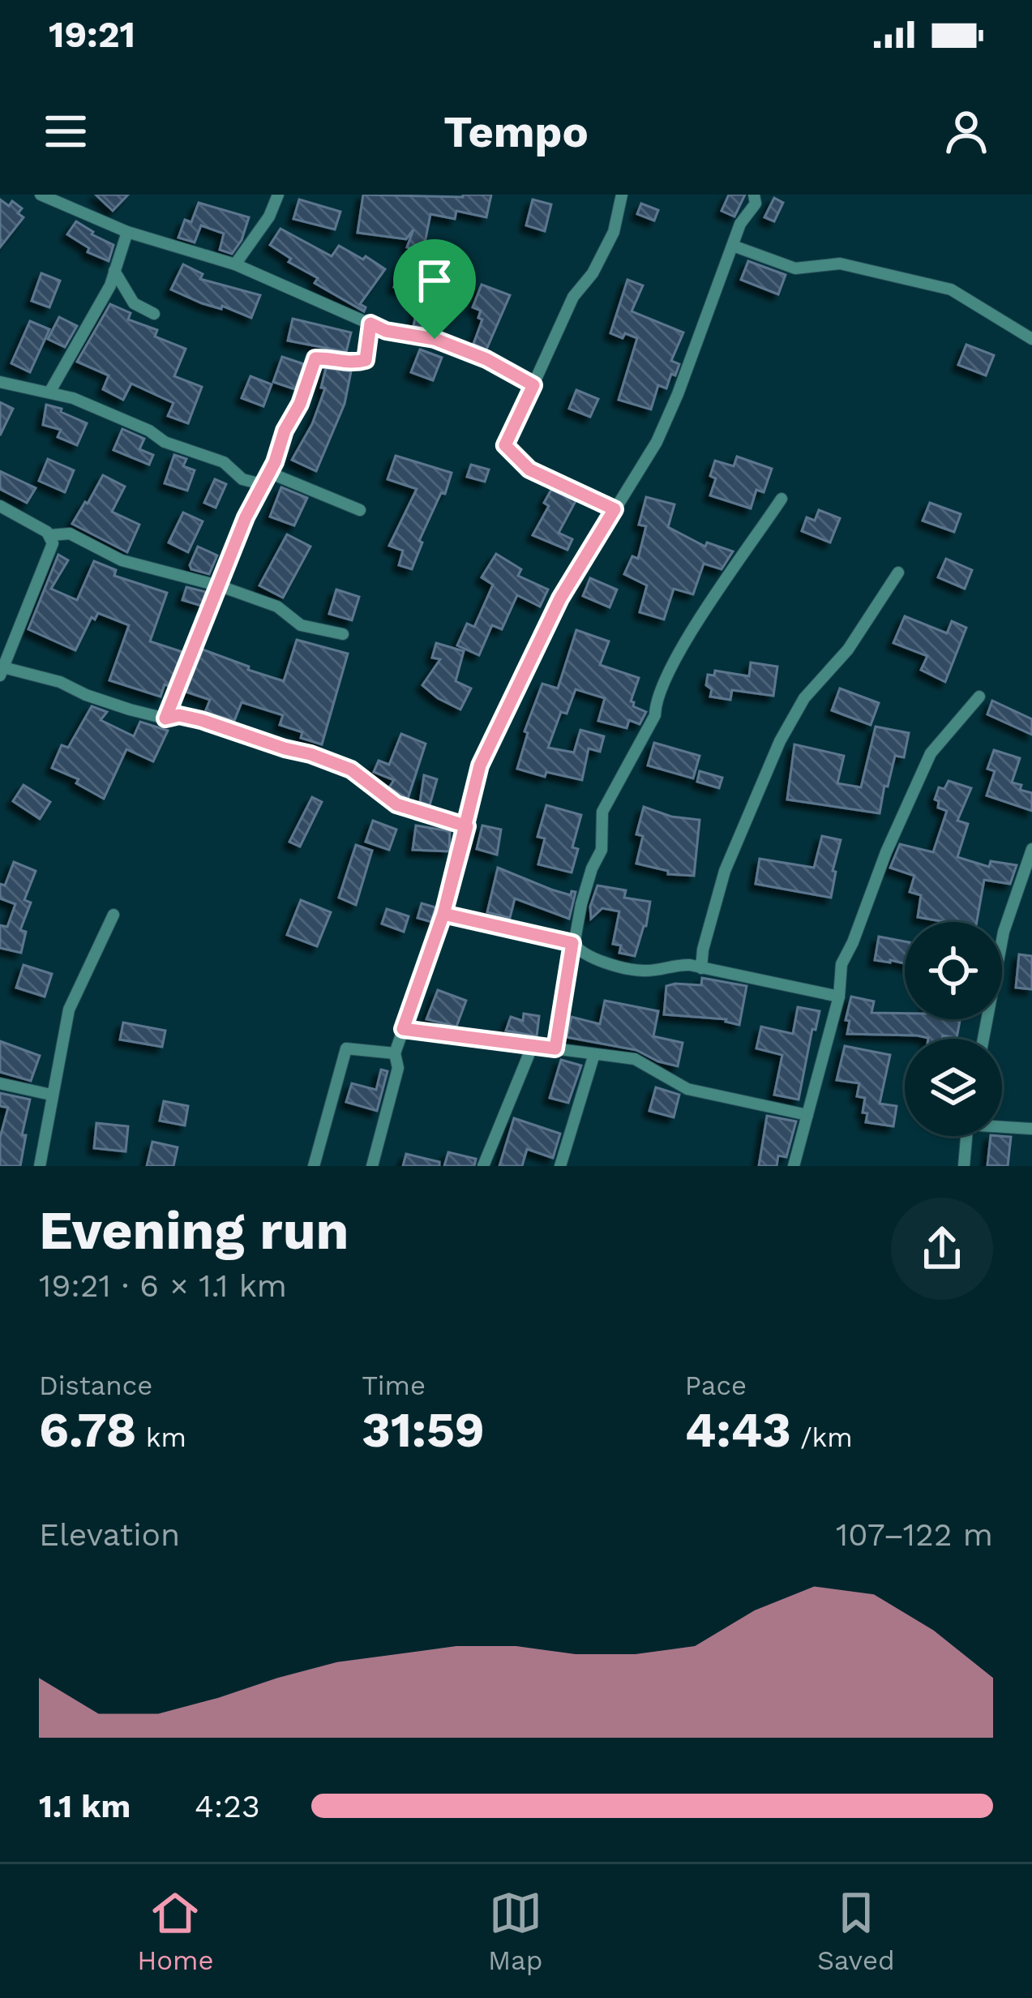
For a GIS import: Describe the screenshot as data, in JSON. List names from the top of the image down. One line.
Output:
{"page":{"status":"19:21","header":"Tempo","heading":["Evening run","19:21 · 6 × 1.1 km"],"stats":[["Distance","6.78 km"],["Time","31:59"],["Pace","4:43 /km"]],"chart":["Elevation","107–122 m"],"list":[{"name":"1.1 km","note":"4:23"}],"tabs":["Home","Map","Saved"]}}
